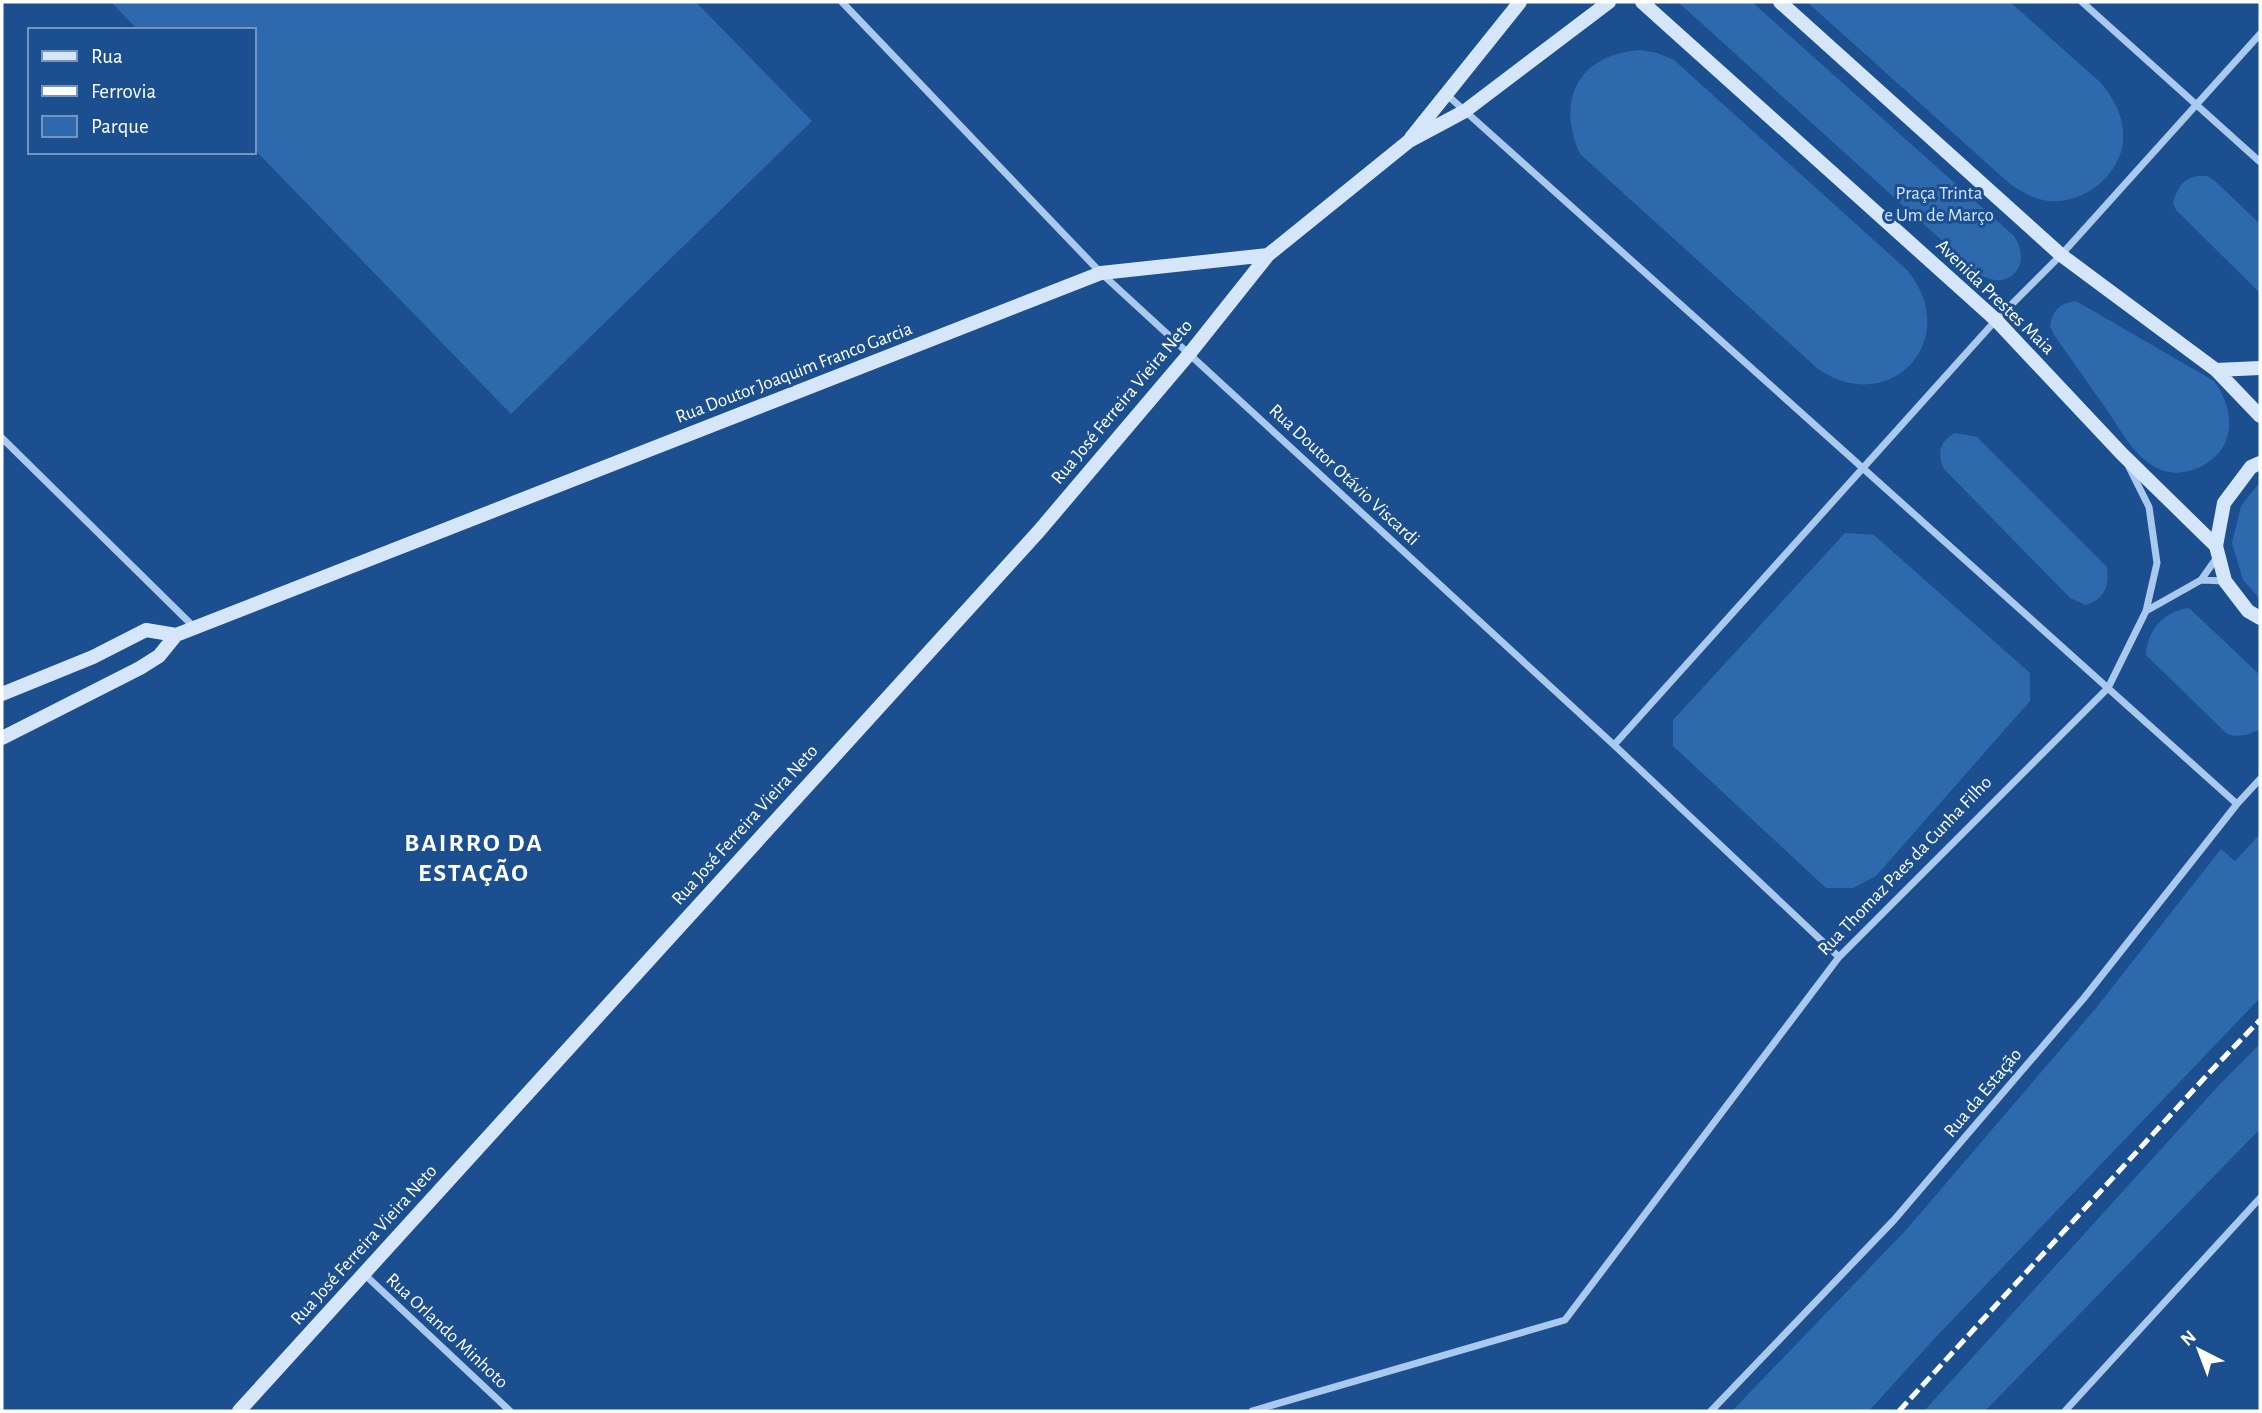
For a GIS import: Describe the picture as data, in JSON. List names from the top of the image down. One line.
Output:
{"streets":{"street":["Avenida Prestes Maia","Rua Doutor Joaquim Franco Garcia","Rua José Ferreira Vieira Neto","Rua Doutor Otávio Viscardi","Rua Thomaz Paes da Cunha Filho","Rua da Estação","Rua Orlando Minhoto"]},"crossings":[["Avenida Prestes Maia","Rua Thomaz Paes da Cunha Filho"],["Rua Doutor Joaquim Franco Garcia","Rua José Ferreira Vieira Neto"],["Rua Doutor Joaquim Franco Garcia","Rua Doutor Otávio Viscardi"],["Rua José Ferreira Vieira Neto","Rua Doutor Otávio Viscardi"],["Rua José Ferreira Vieira Neto","Rua Orlando Minhoto"],["Rua Doutor Otávio Viscardi","Rua Thomaz Paes da Cunha Filho"]],"districts":["BAIRRO DA ESTAÇÃO"],"parks":["Praça Trinta e Um de Março"],"legend":["Rua","Ferrovia","Parque"],"north":"top left"}
